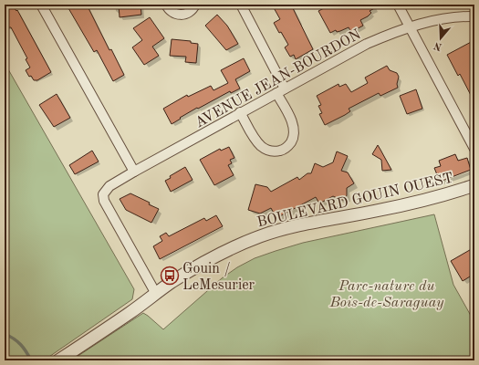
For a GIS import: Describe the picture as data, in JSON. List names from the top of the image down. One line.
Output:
{"streets":{"street":["AVENUE JEAN-BOURDON","BOULEVARD GOUIN OUEST"]},"crossings":[["AVENUE JEAN-BOURDON","BOULEVARD GOUIN OUEST"]],"parks":["Parc-nature du Bois-de-Saraguay"],"places":{"bus stop":["Gouin / LeMesurier"]},"north":"bottom"}
